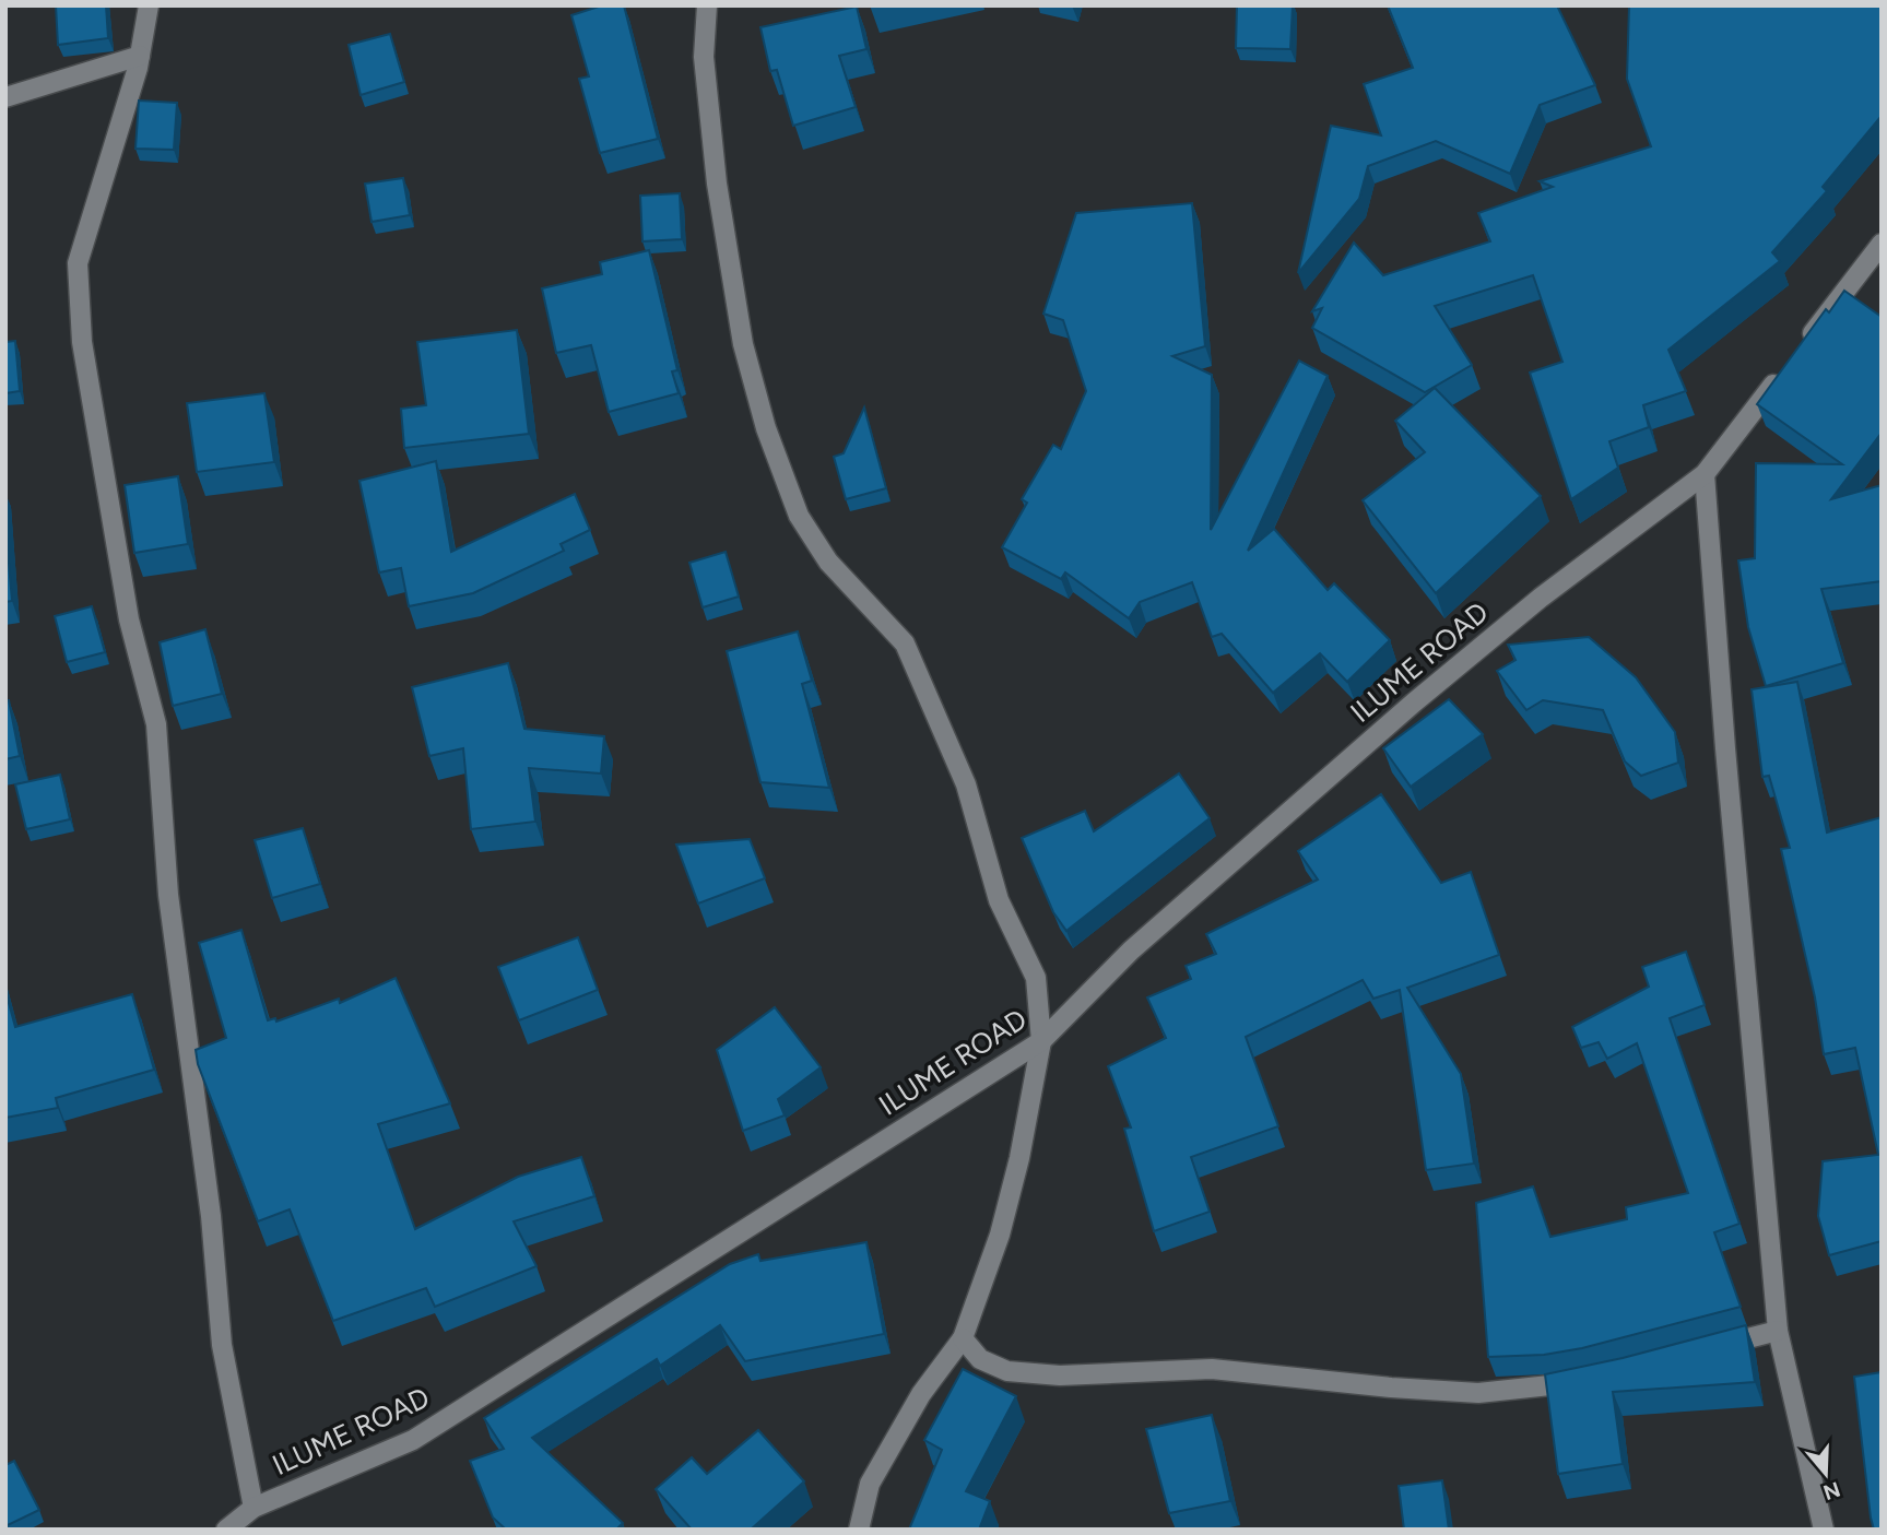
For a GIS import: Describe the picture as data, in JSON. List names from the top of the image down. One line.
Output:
{"streets":{"street":["ILUME ROAD"]},"north":"bottom"}
